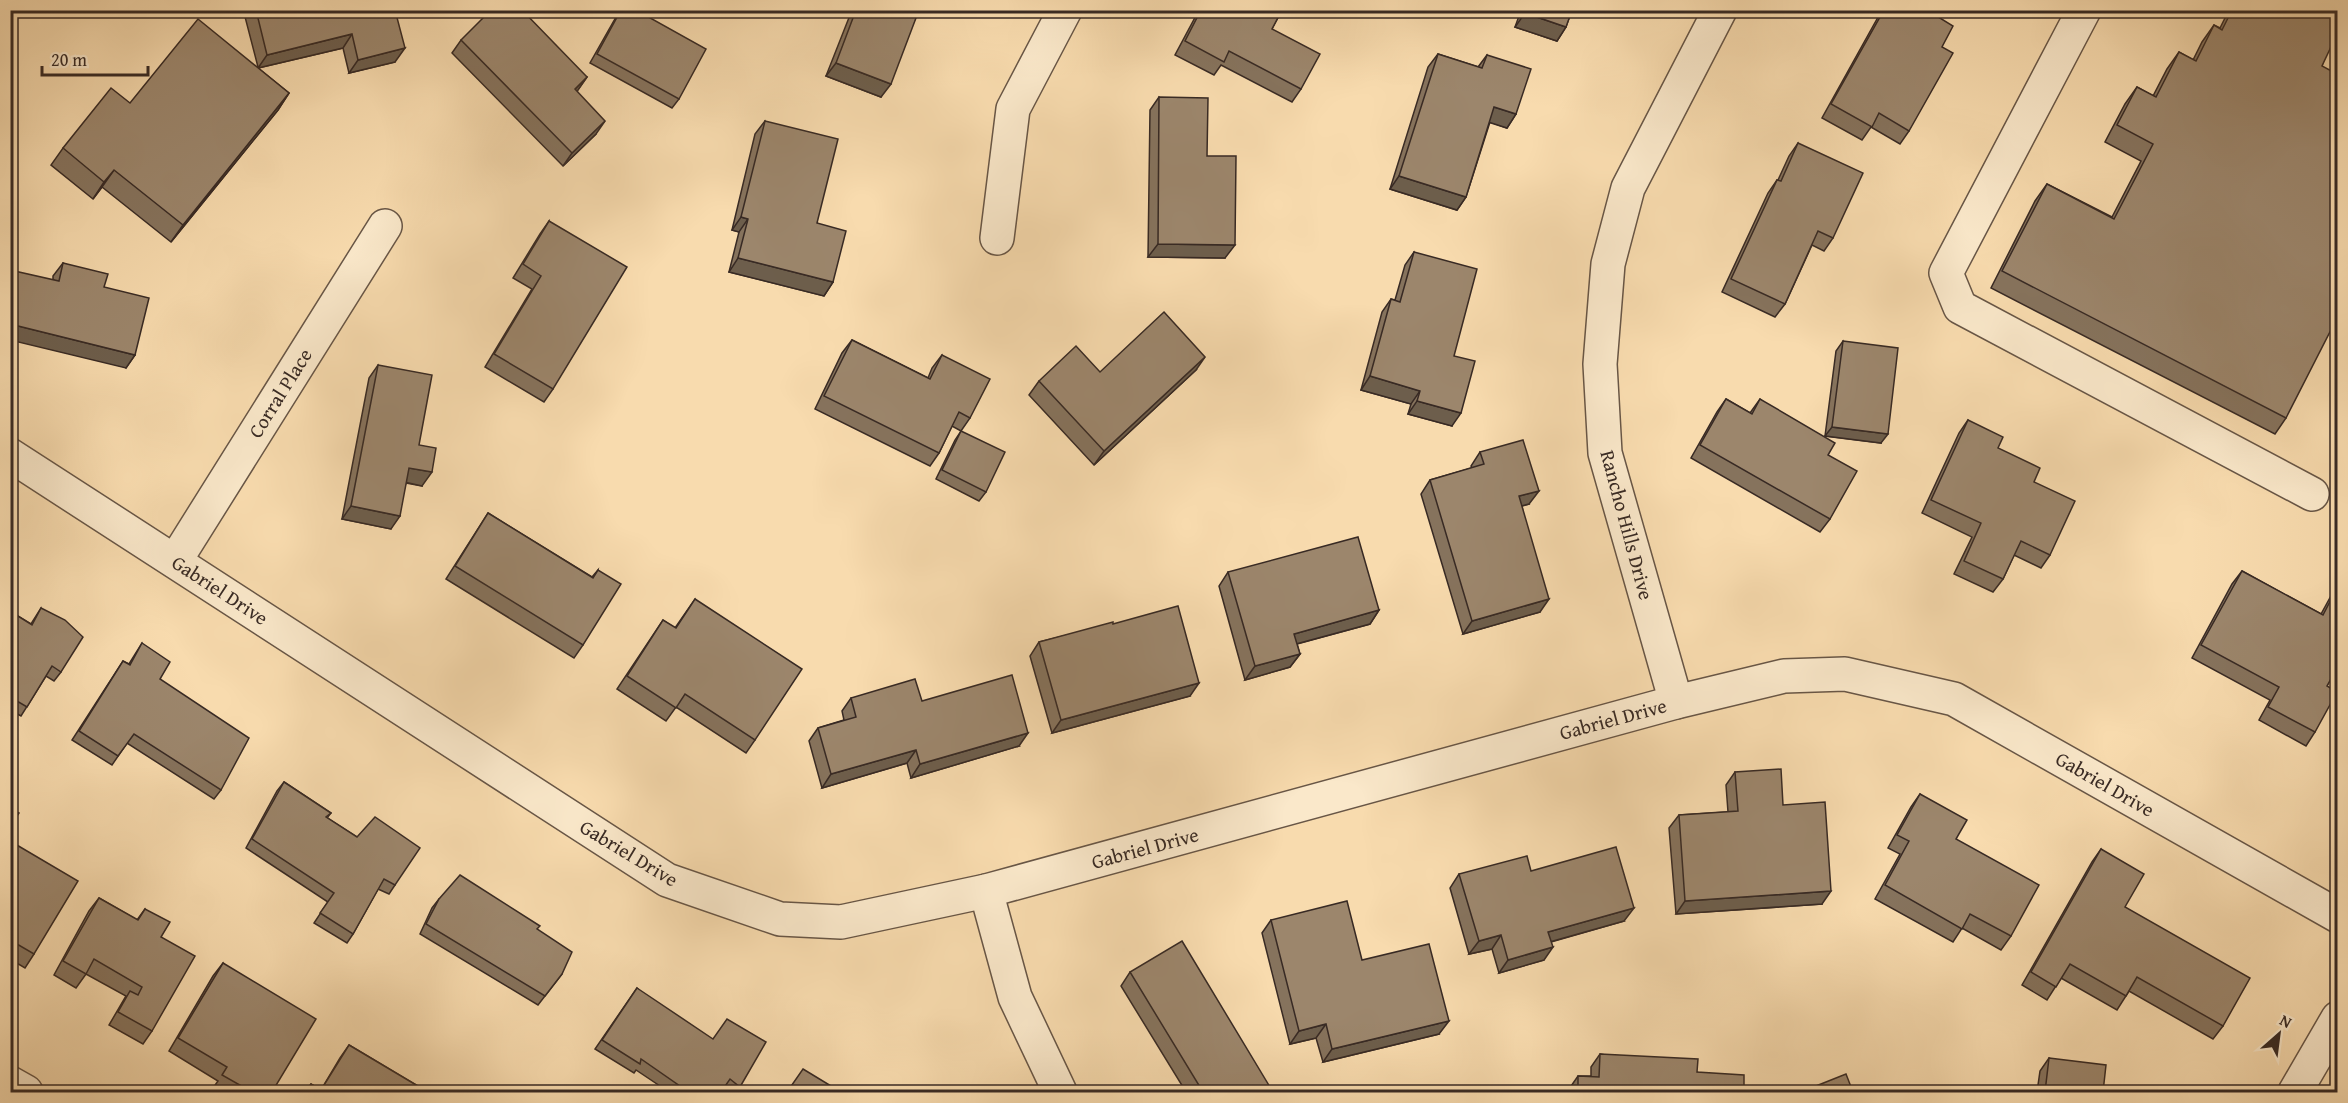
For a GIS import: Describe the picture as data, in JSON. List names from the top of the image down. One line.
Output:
{"streets":{"street":["Corral Place","Rancho Hills Drive","Gabriel Drive"]},"crossings":[["Corral Place","Gabriel Drive"],["Rancho Hills Drive","Gabriel Drive"]],"scale_bar":"20 m","north":"top right"}
